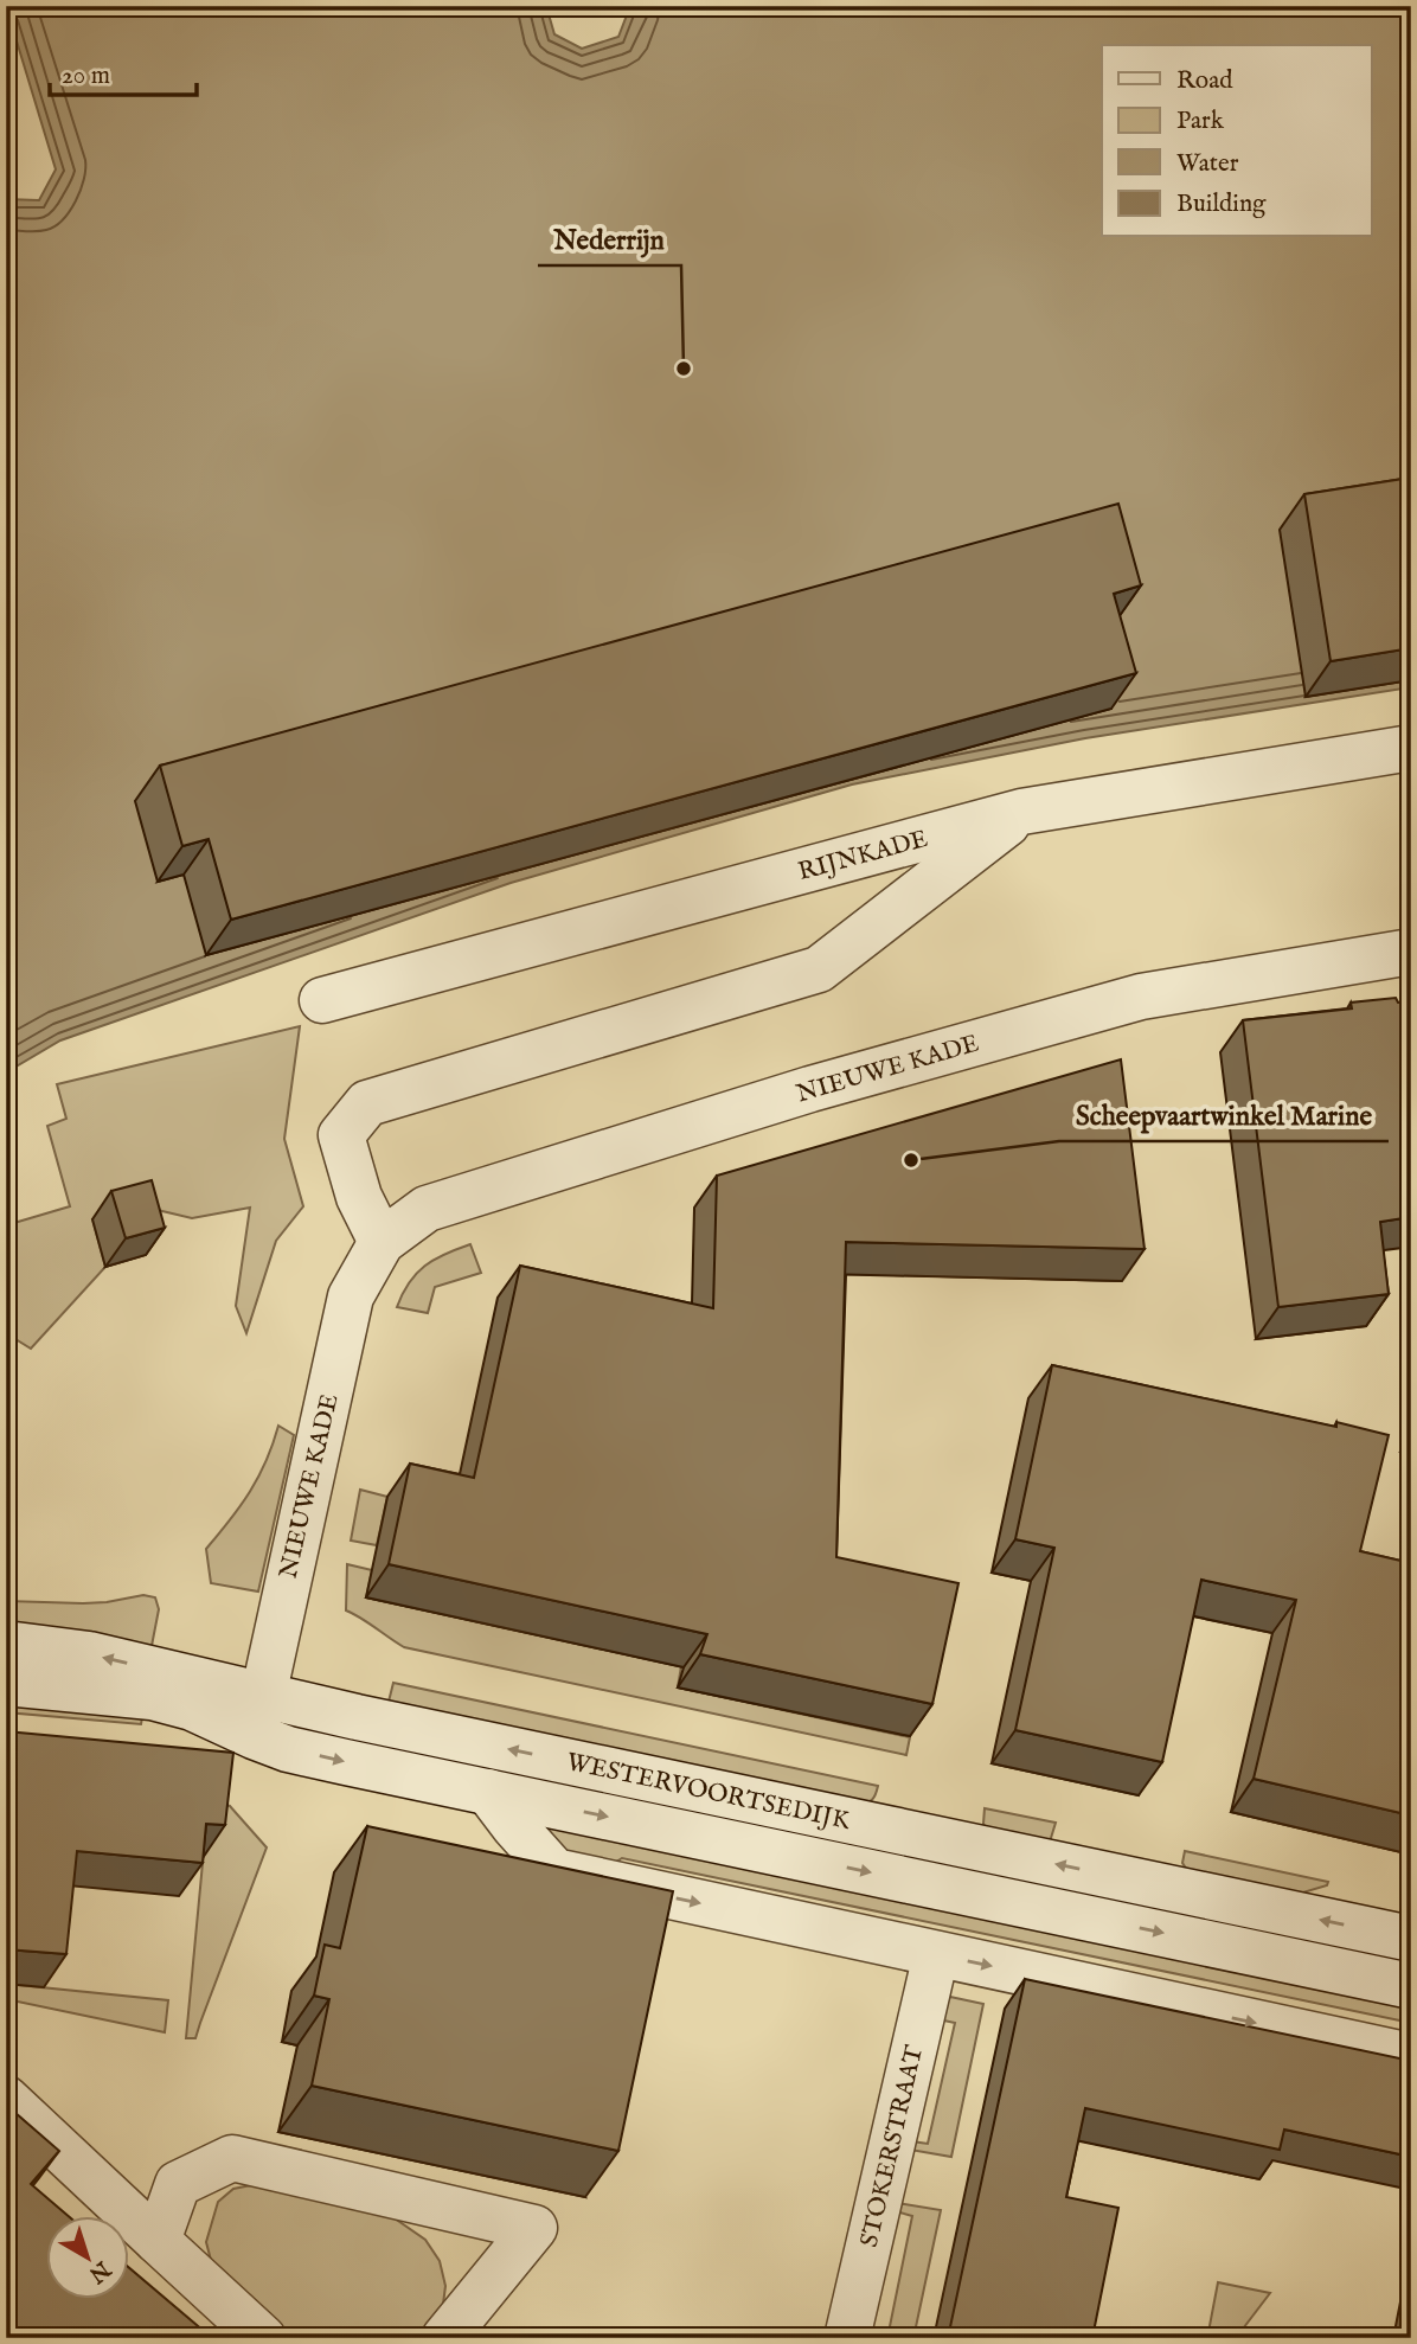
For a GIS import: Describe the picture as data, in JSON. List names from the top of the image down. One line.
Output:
{"streets":{"street":["RIJNKADE","NIEUWE KADE","WESTERVOORTSEDIJK","STOKERSTRAAT"]},"crossings":[["NIEUWE KADE","WESTERVOORTSEDIJK"]],"places":["Nederrijn","Scheepvaartwinkel Marine"],"legend":["Road","Park","Water","Building"],"scale_bar":"20 m","north":"bottom right"}
